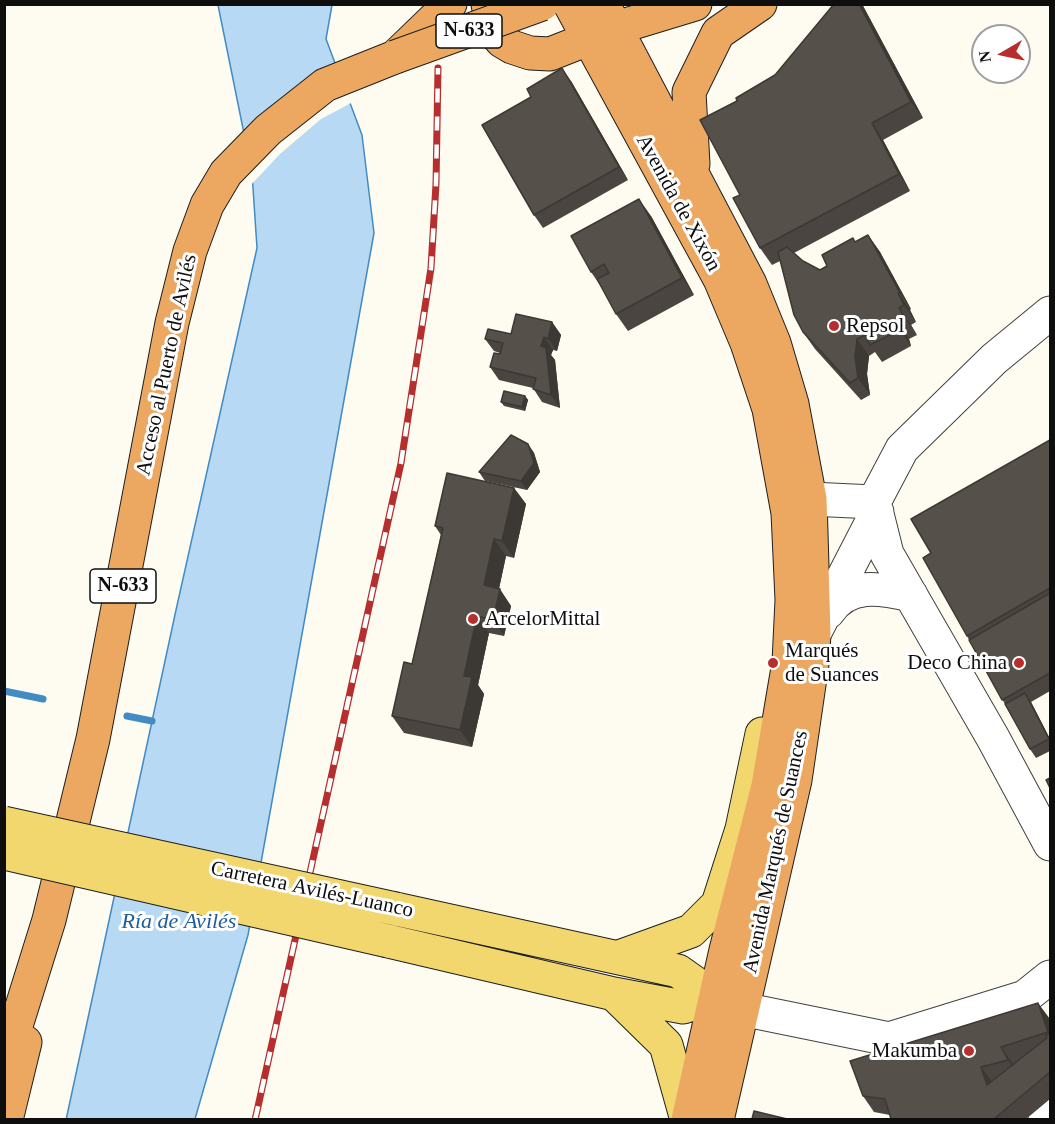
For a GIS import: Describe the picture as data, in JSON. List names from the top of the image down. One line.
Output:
{"streets":{"highway":["N-633","Avenida de Xixón","Acceso al Puerto de Avilés","Avenida Marqués de Suances"],"main road":["Carretera Avilés-Luanco"]},"crossings":[["Avenida de Xixón","Avenida Marqués de Suances"],["Avenida Marqués de Suances","Carretera Avilés-Luanco"]],"water":["Ría de Avilés"],"places":["Repsol","ArcelorMittal","Marqués de Suances","Deco China","Makumba"],"north":"left"}
